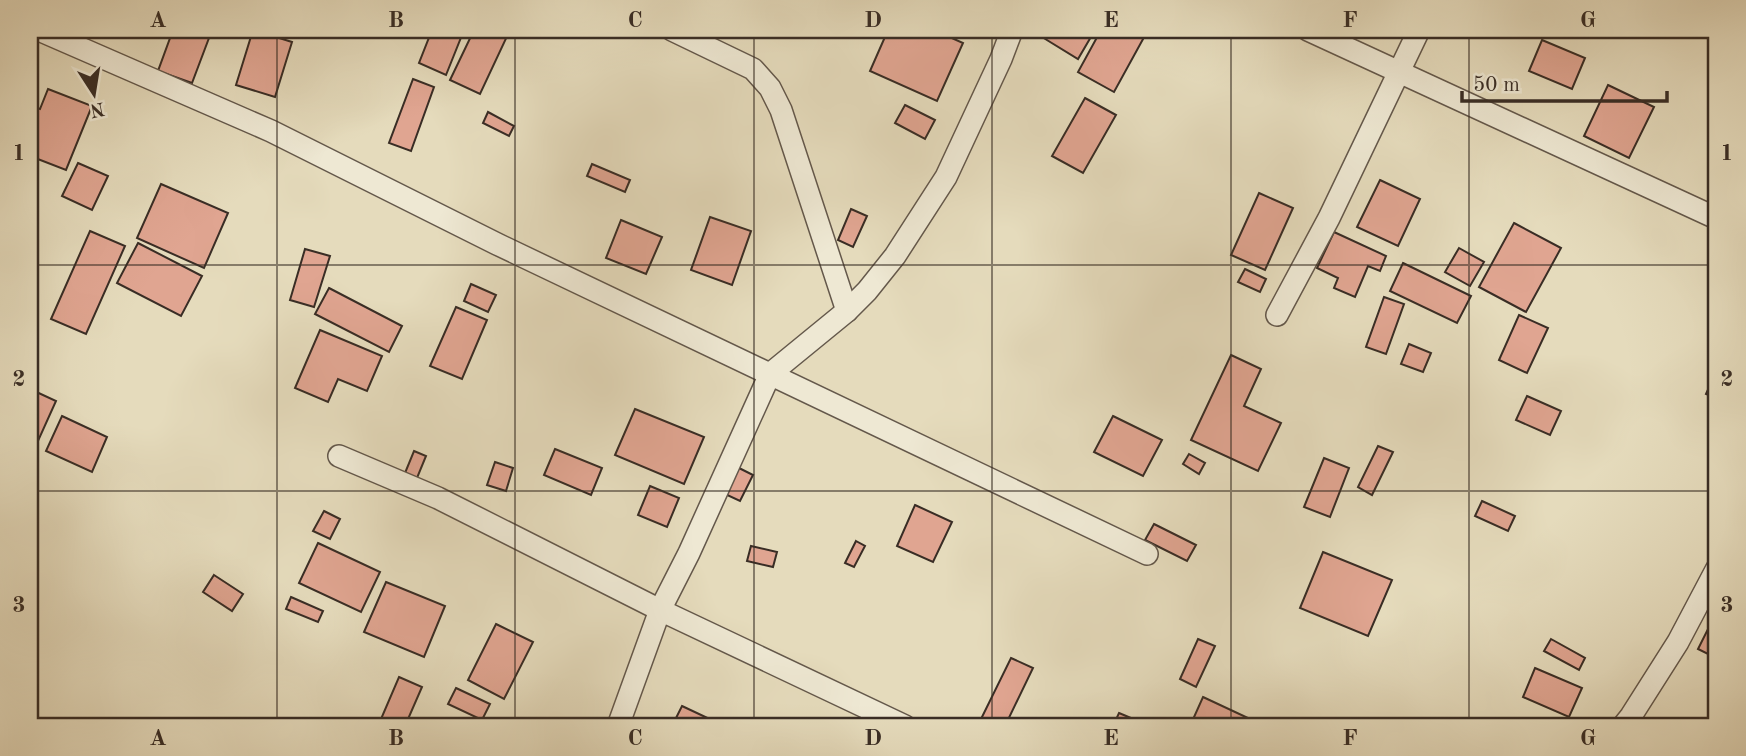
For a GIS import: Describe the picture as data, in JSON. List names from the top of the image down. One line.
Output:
{"scale_bar":"50 m","north":"bottom","grid":{"columns":["A","B","C","D","E","F","G"],"rows":["1","2","3"]}}
